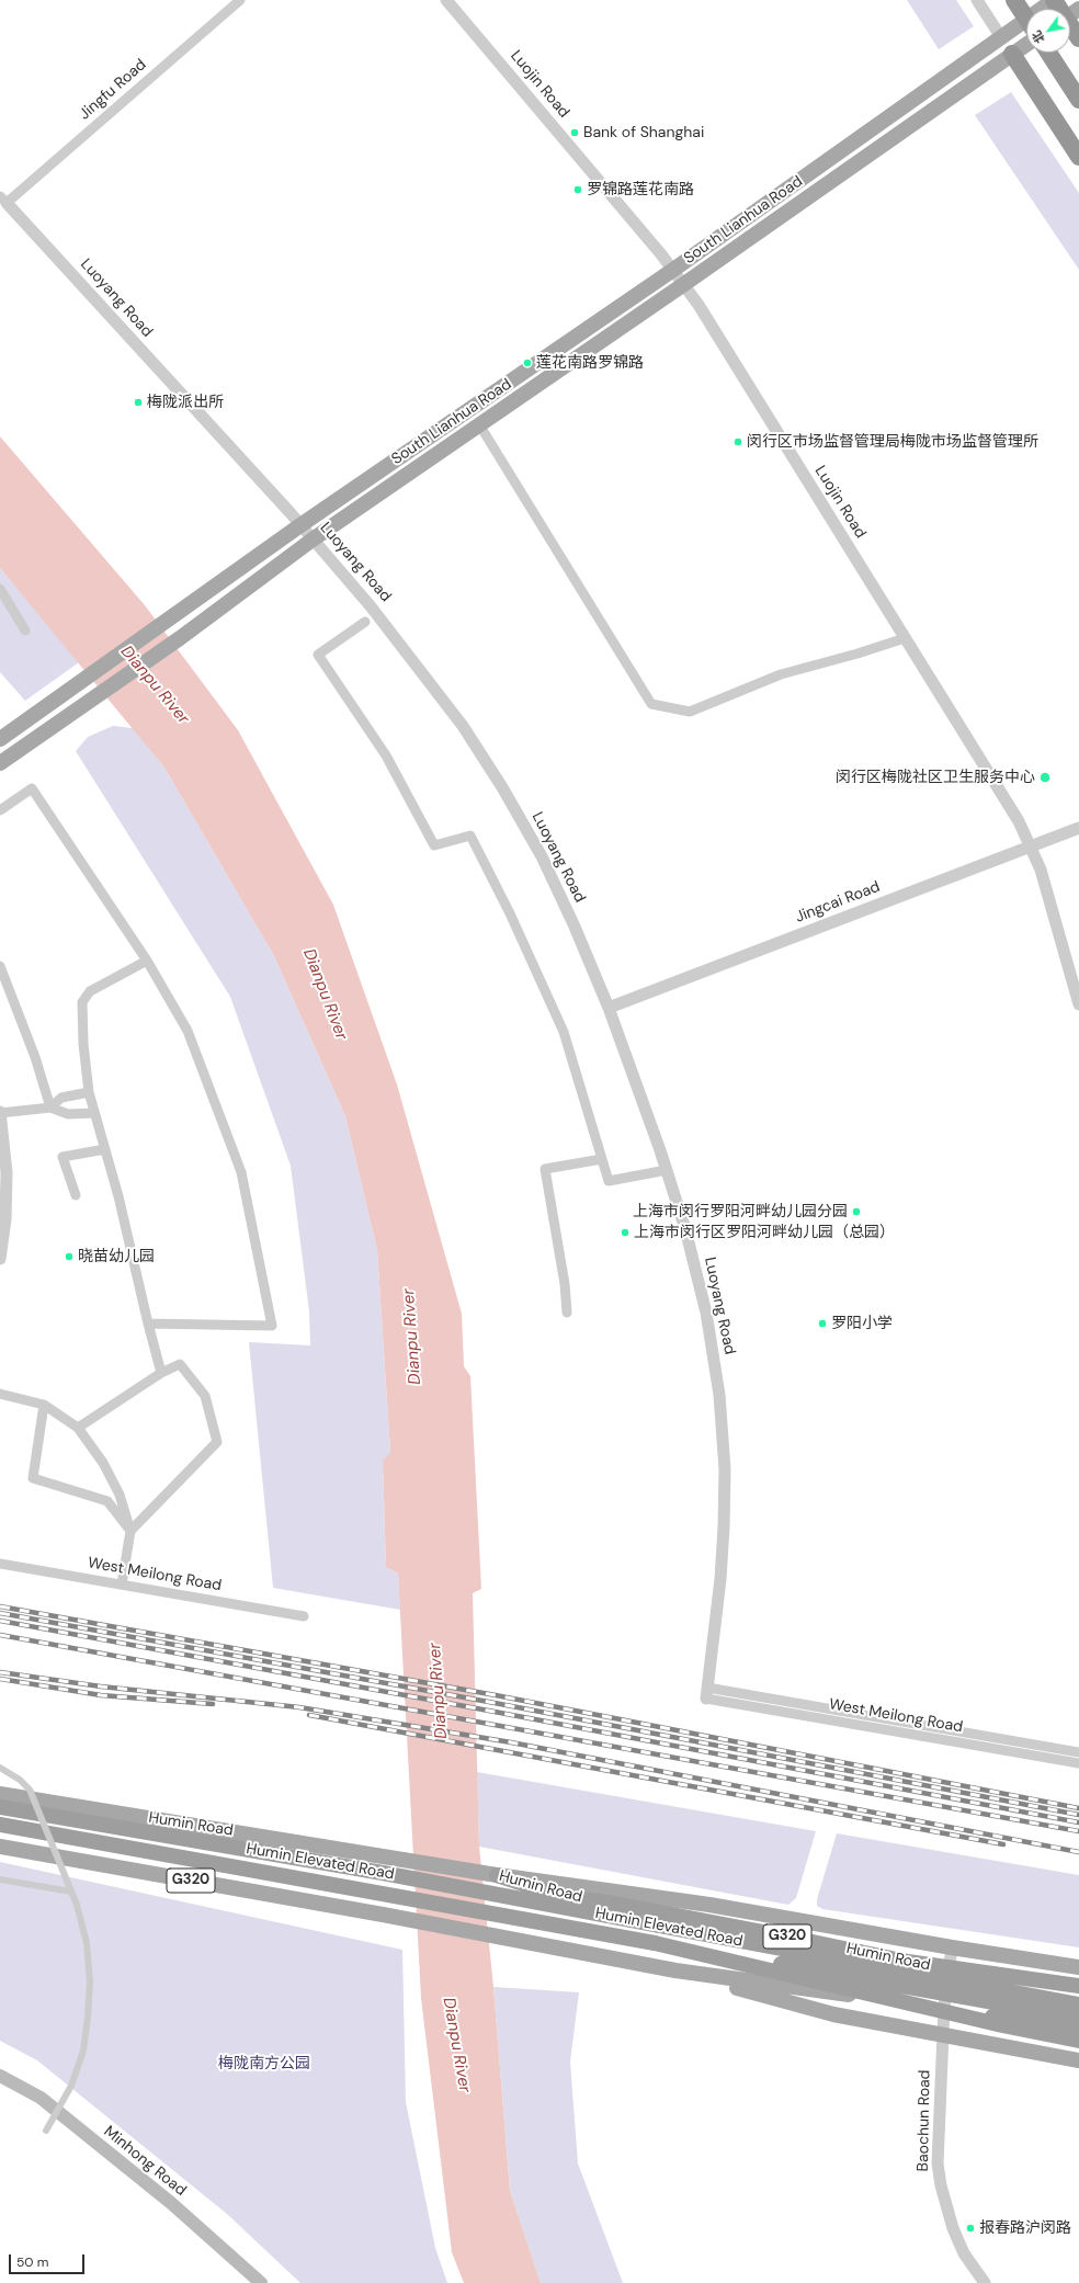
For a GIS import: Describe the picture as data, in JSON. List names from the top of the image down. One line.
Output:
{"streets":{"highway":["Humin Road","Humin Elevated Road","G320"],"main road":["South Lianhua Road","Minhong Road"],"street":["Luojin Road","Jingfu Road","Luoyang Road","Jingcai Road","West Meilong Road","Baochun Road"]},"crossings":[["Luojin Road","South Lianhua Road"],["Luojin Road","Jingcai Road"],["Jingfu Road","Luoyang Road"],["South Lianhua Road","Luoyang Road"],["Luoyang Road","Jingcai Road"],["Luoyang Road","West Meilong Road"],["Humin Road","Baochun Road"],["G320","Baochun Road"]],"water":["Dianpu River"],"parks":["梅陇南方公园"],"places":["Bank of Shanghai","罗锦路莲花南路","莲花南路罗锦路","梅陇派出所","闵行区市场监督管理局梅陇市场监督管理所","闵行区梅陇社区卫生服务中心","上海市闵行罗阳河畔幼儿园分园","上海市闵行区罗阳河畔幼儿园（总园）","晓苗幼儿园","罗阳小学","报春路沪闵路"],"scale_bar":"50 m","north":"bottom left"}
